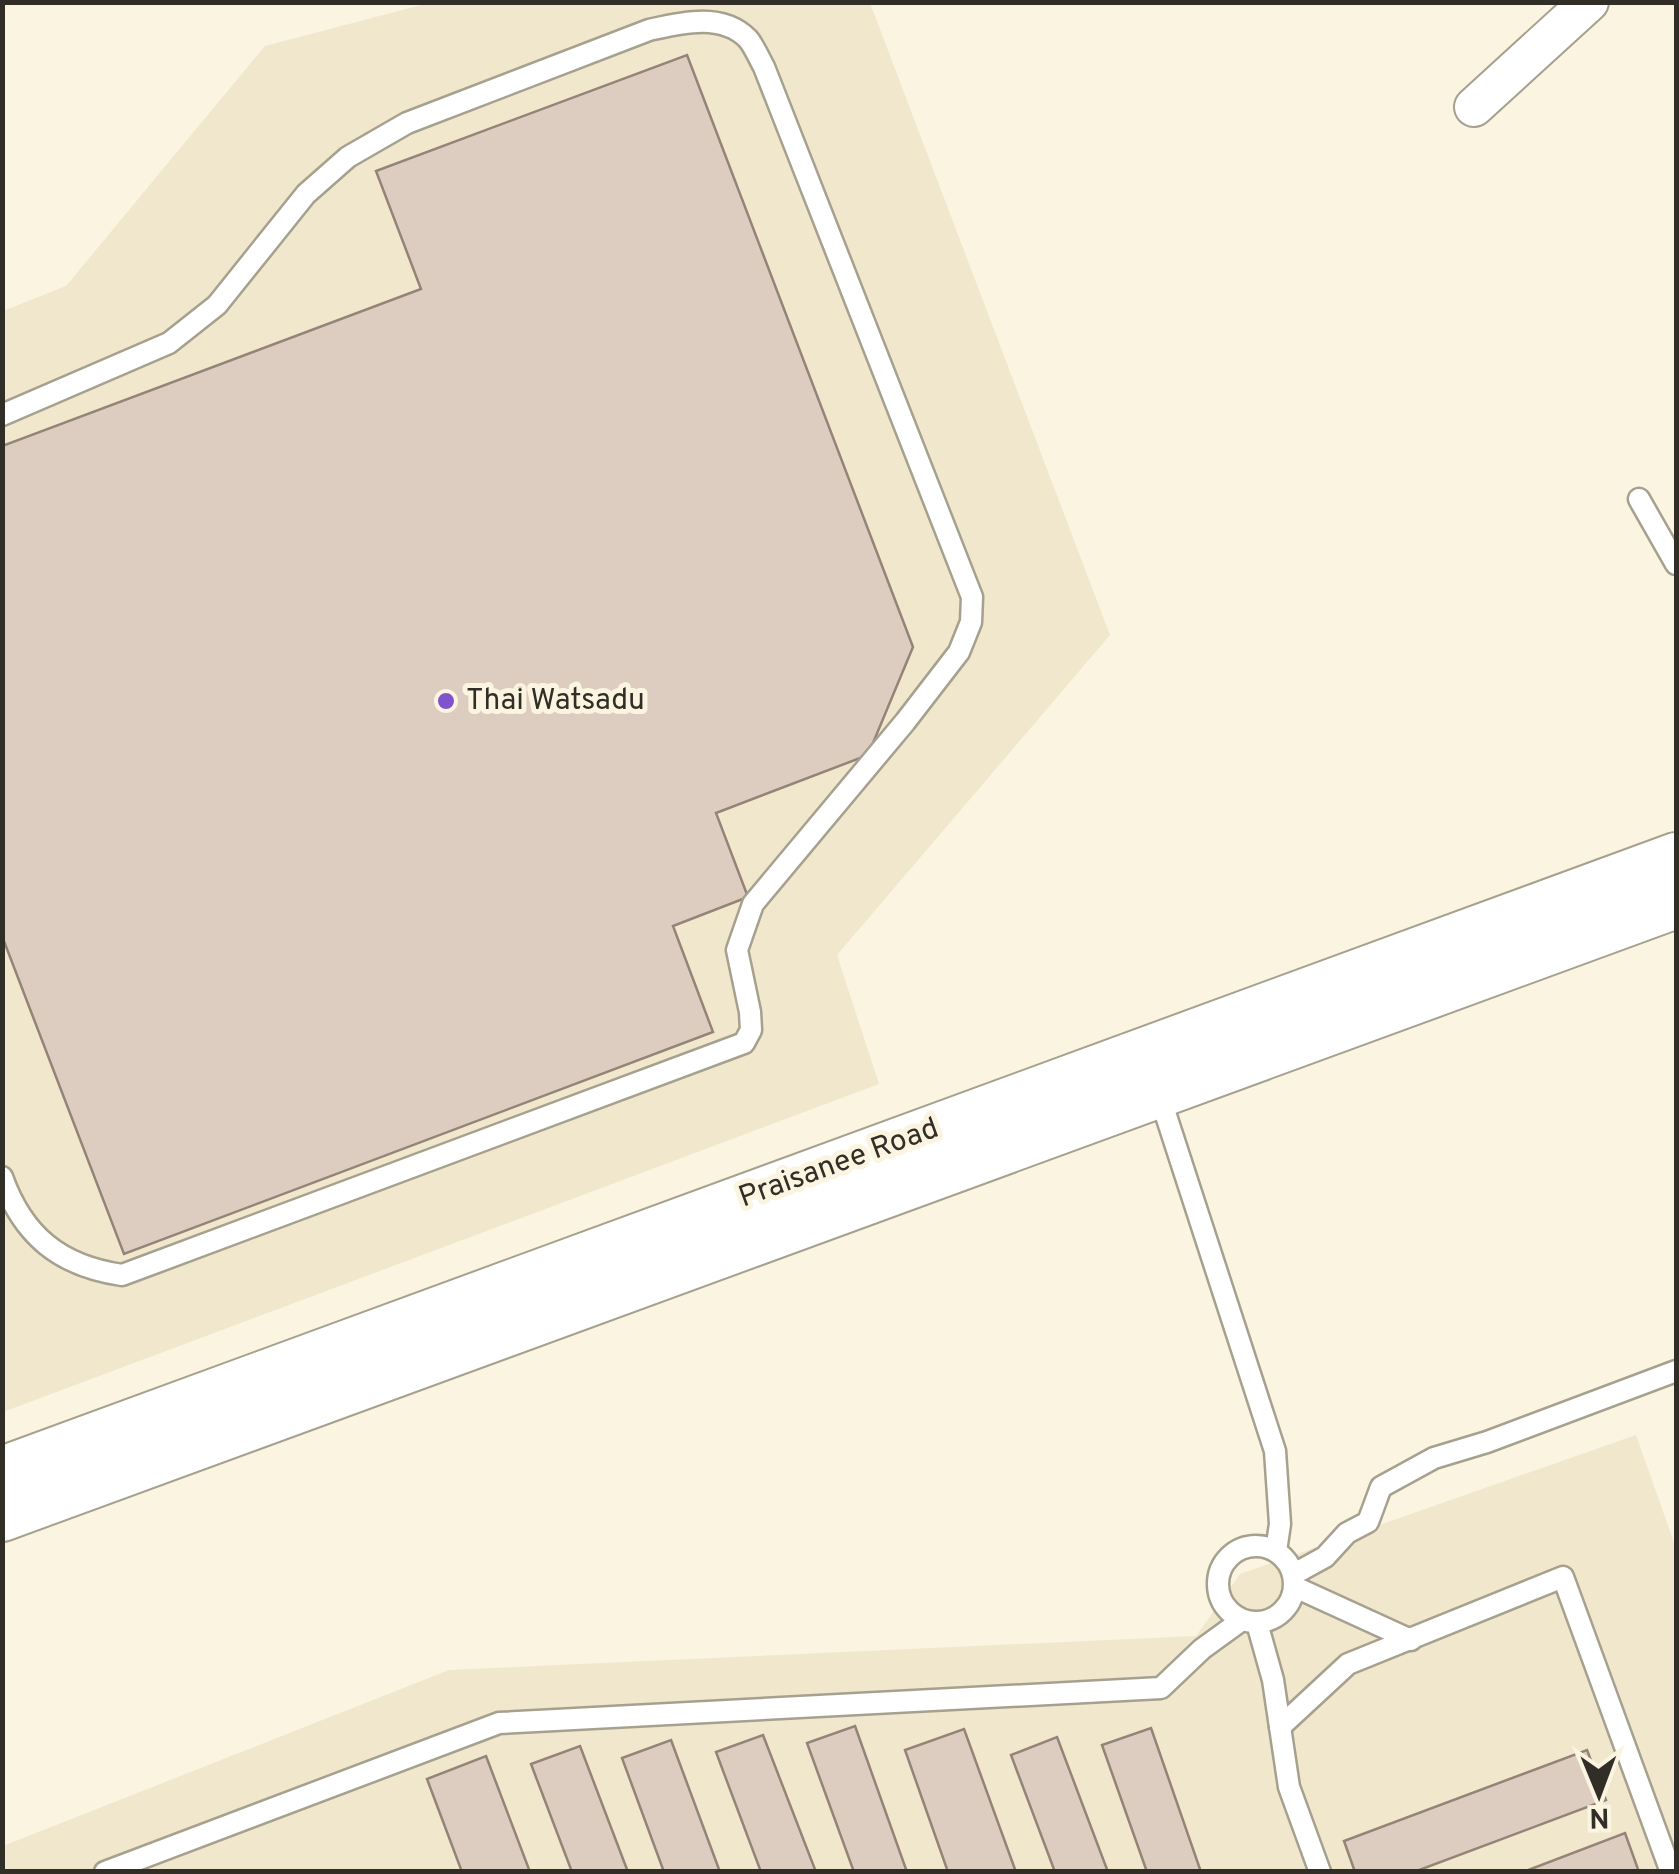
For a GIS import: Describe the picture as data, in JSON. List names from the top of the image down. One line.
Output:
{"streets":{"street":["Praisanee Road"]},"places":["Thai Watsadu"],"north":"bottom"}
